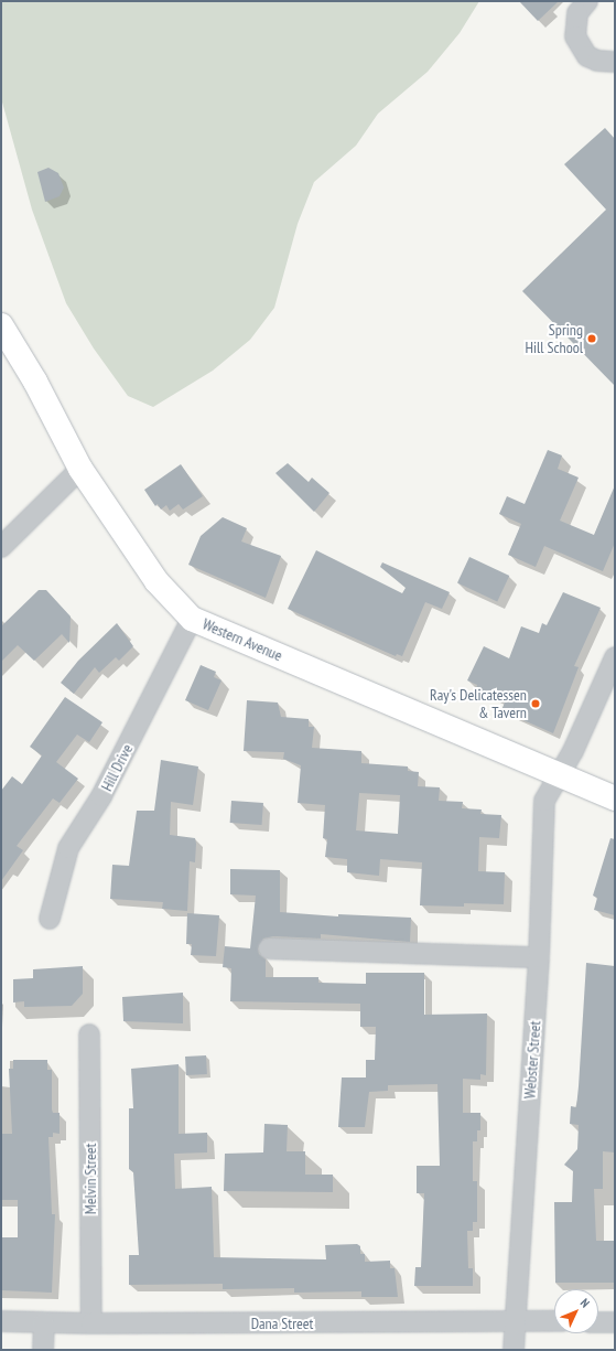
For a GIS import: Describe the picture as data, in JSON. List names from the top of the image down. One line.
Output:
{"streets":{"street":["Western Avenue","Hill Drive","Webster Street","Melvin Street","Dana Street"]},"crossings":[["Western Avenue","Hill Drive"],["Western Avenue","Webster Street"],["Webster Street","Dana Street"],["Melvin Street","Dana Street"]],"places":["Spring Hill School","Ray's Delicatessen & Tavern"],"north":"top right"}
